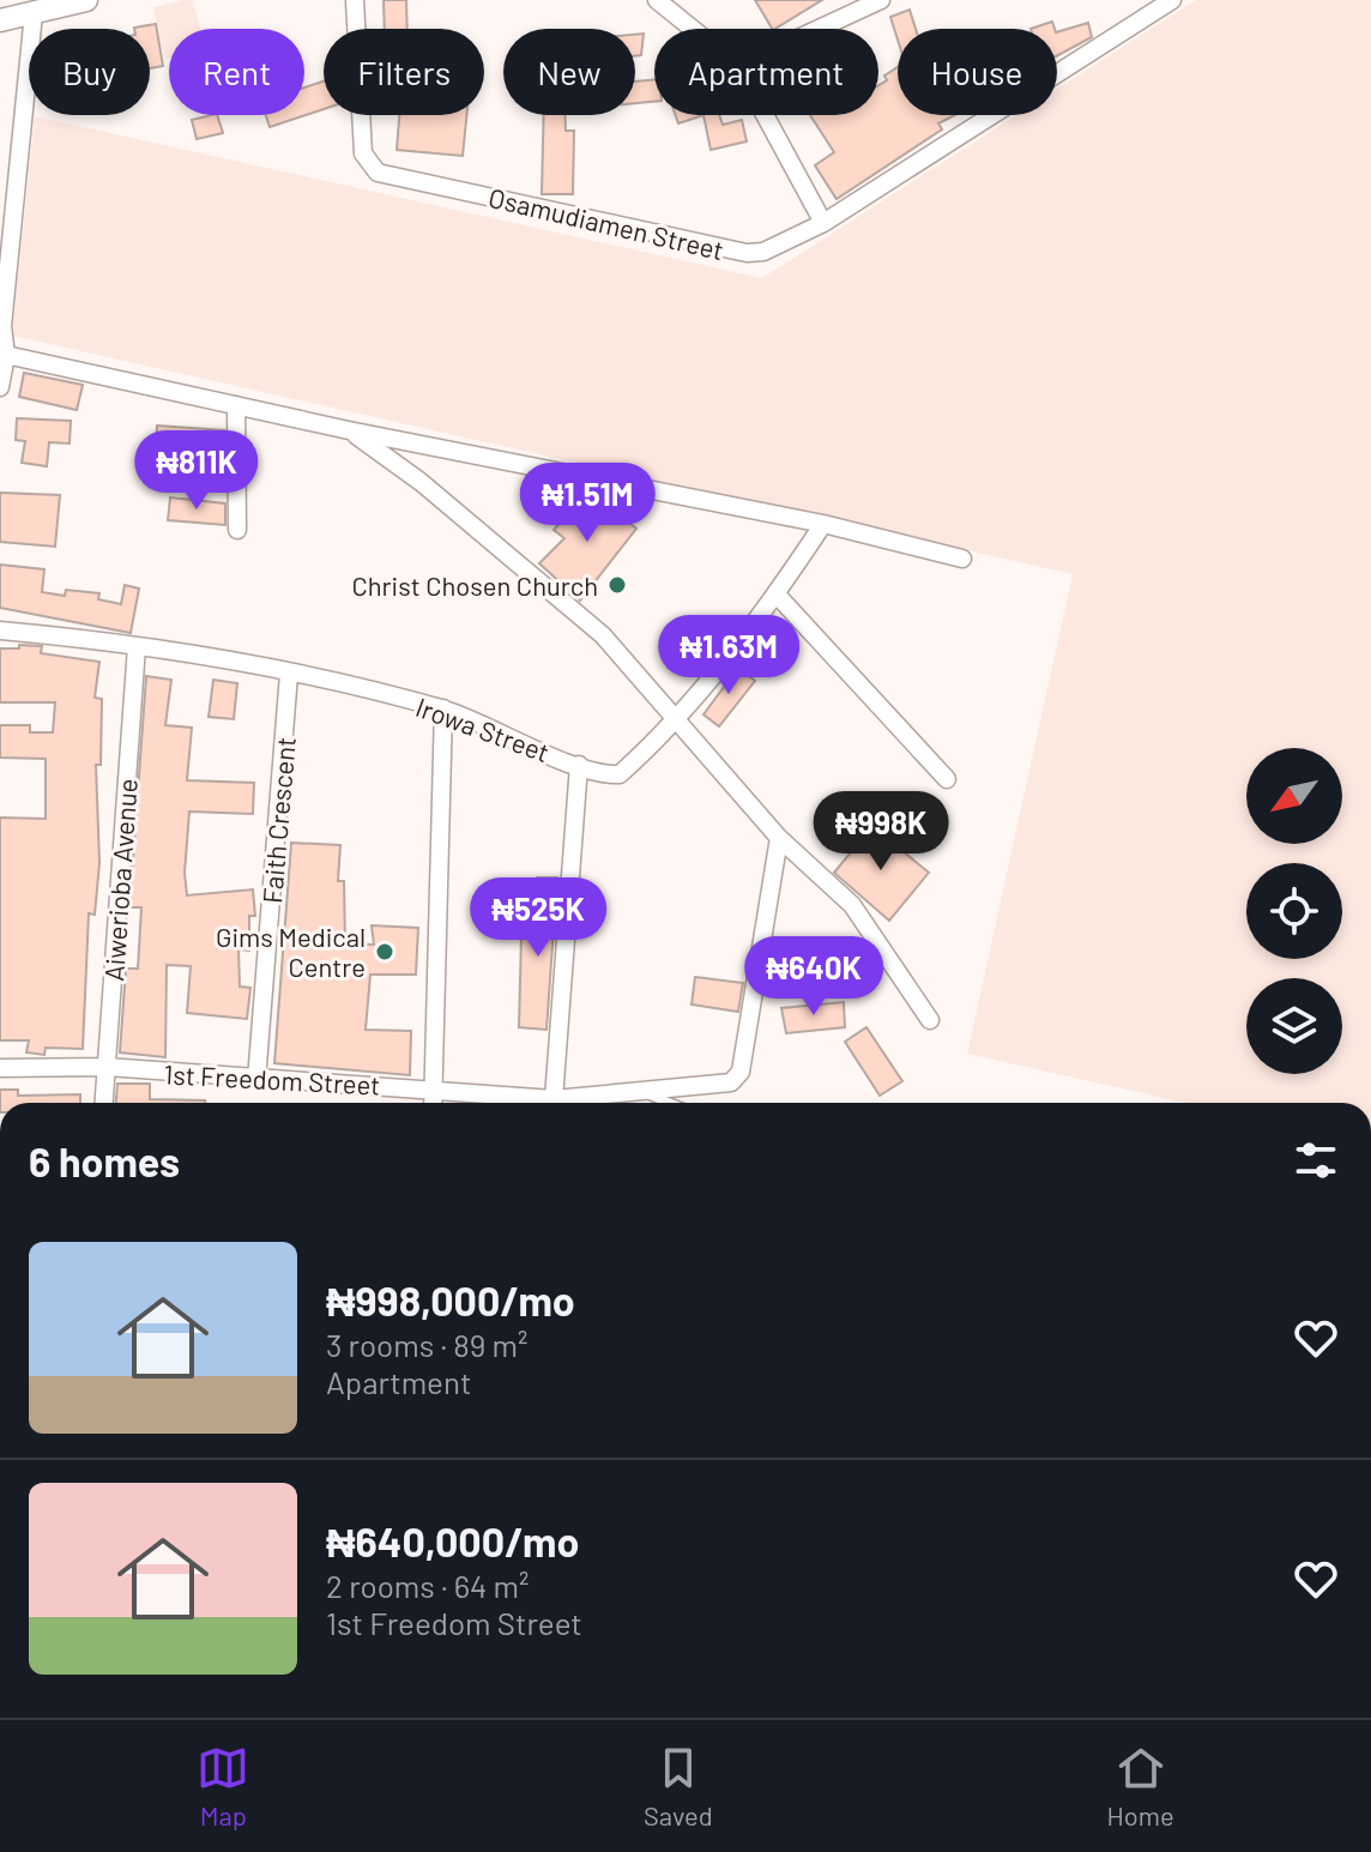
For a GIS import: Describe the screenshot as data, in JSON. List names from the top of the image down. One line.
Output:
{"streets":{"street":["Osamudiamen Street","Irowa Street","Faith Crescent","Aiwerioba Avenue","1st Freedom Street"]},"crossings":[["Irowa Street","Faith Crescent"],["Irowa Street","Aiwerioba Avenue"],["Irowa Street","1st Freedom Street"],["Faith Crescent","1st Freedom Street"],["Aiwerioba Avenue","1st Freedom Street"]],"places":["Christ Chosen Church","Gims Medical Centre"],"north":"bottom left","page":{"chip":["Buy","Rent","Filters","New","Apartment","House"],"price":["₦811K","₦1.51M","₦1.63M","₦998K","₦525K","₦640K"],"heading":"6 homes","list":[{"name":"₦998,000/mo","note":"3 rooms · 89 m² · Apartment"},{"name":"₦640,000/mo","note":"2 rooms · 64 m² · 1st Freedom Street"}],"tabs":["Map","Saved","Home"]}}
